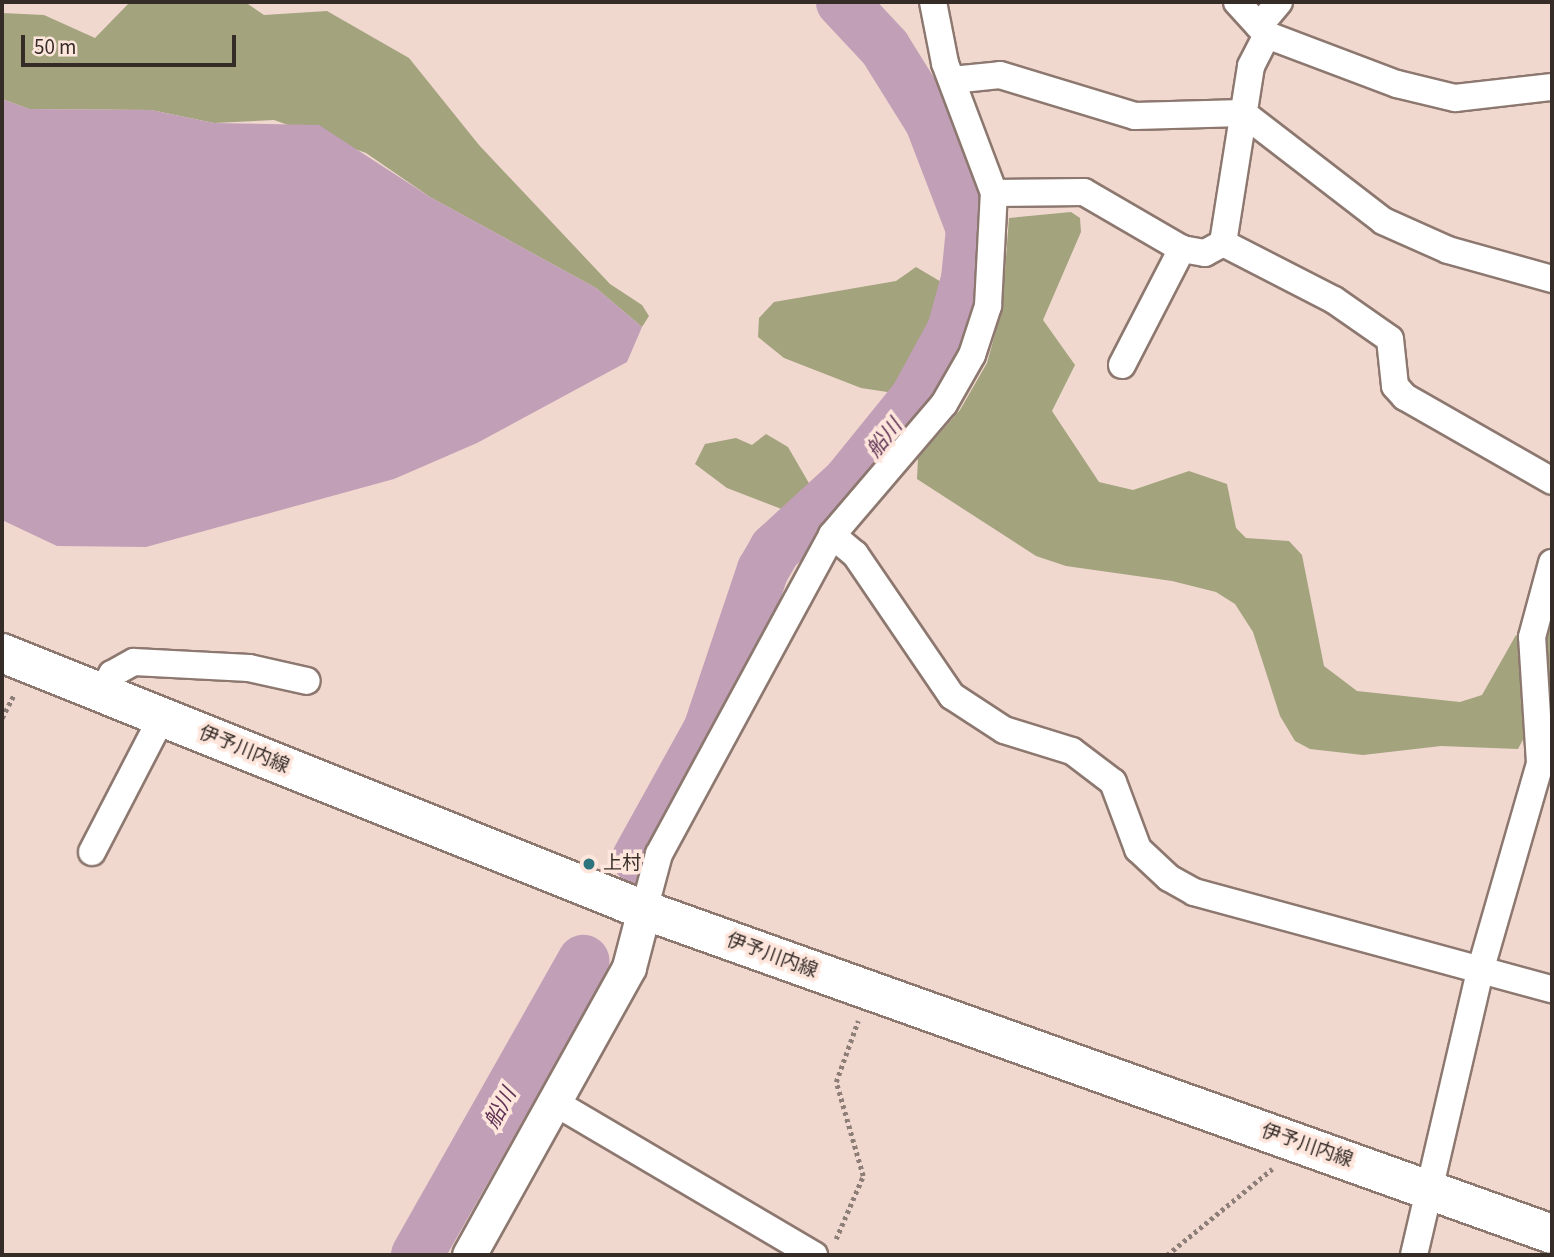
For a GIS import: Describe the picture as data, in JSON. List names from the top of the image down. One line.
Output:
{"streets":{"main road":["伊予川内線"]},"water":["船川"],"places":["上村"],"scale_bar":"50 m"}
